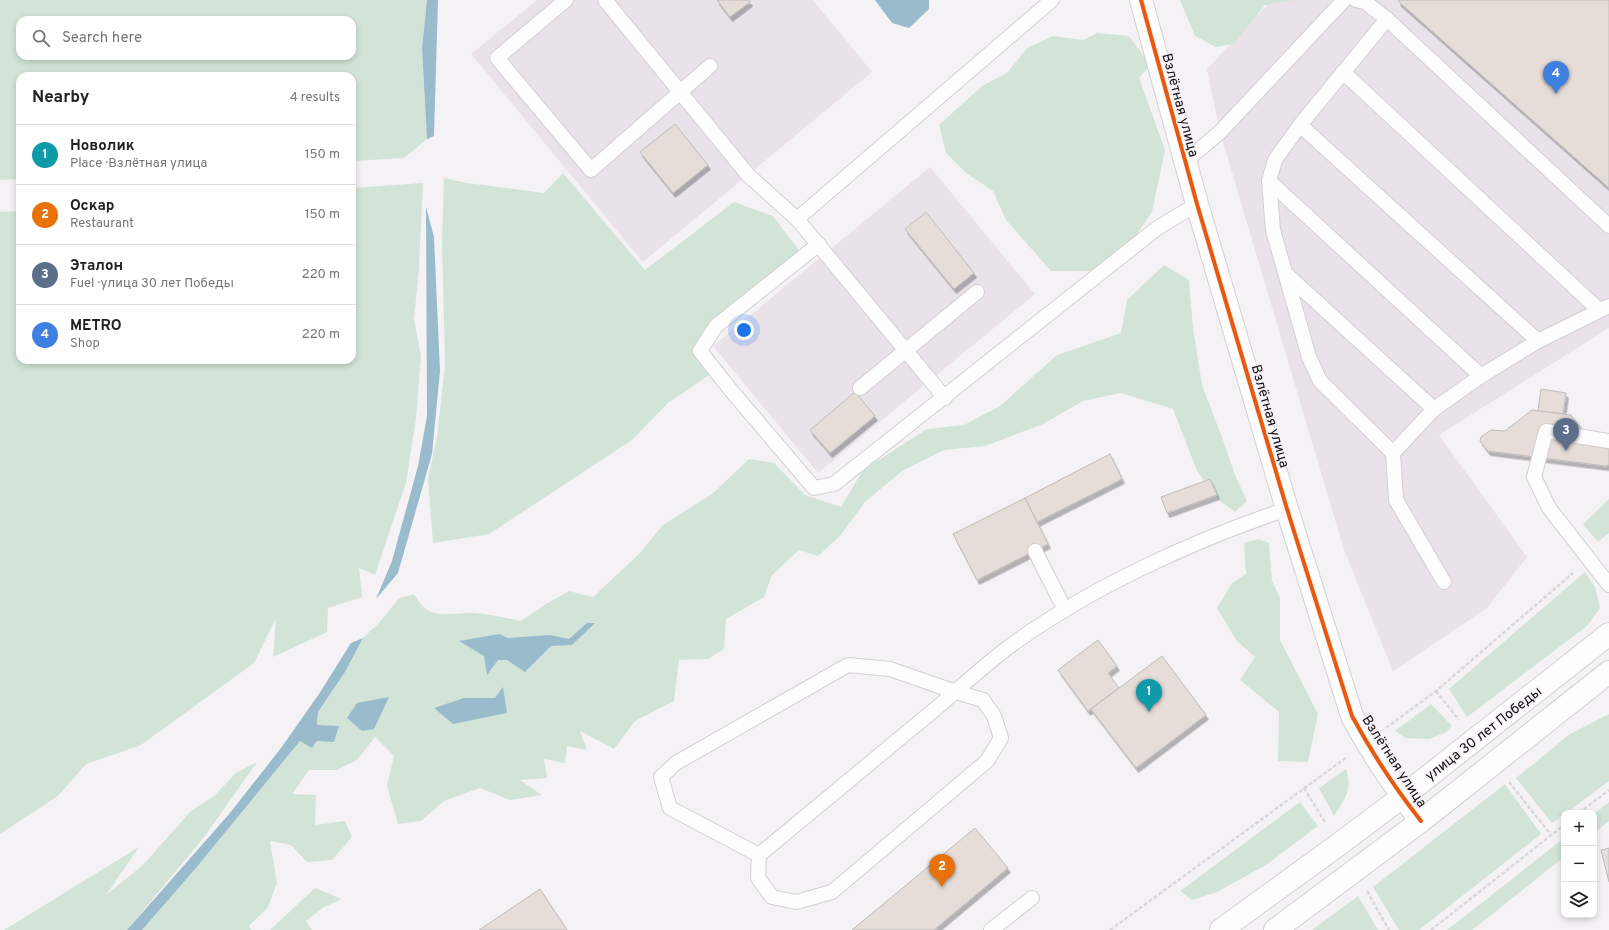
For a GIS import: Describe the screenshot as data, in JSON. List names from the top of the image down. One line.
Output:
{"streets":{"main road":["Взлётная улица","улица 30 лет Победы"]},"crossings":[["Взлётная улица","улица 30 лет Победы"]],"page":{"search":"Search here","pins":["4","3","1","2"],"heading":["Nearby","4 results"],"list":[{"mark":"1","name":"Новолик","note":"Place · Взлётная улица","value":"150 m"},{"mark":"2","name":"Оскар","note":"Restaurant","value":"150 m"},{"mark":"3","name":"Эталон","note":"Fuel · улица 30 лет Победы","value":"220 m"},{"mark":"4","name":"METRO","note":"Shop","value":"220 m"}],"map_buttons":["+","−"]}}
